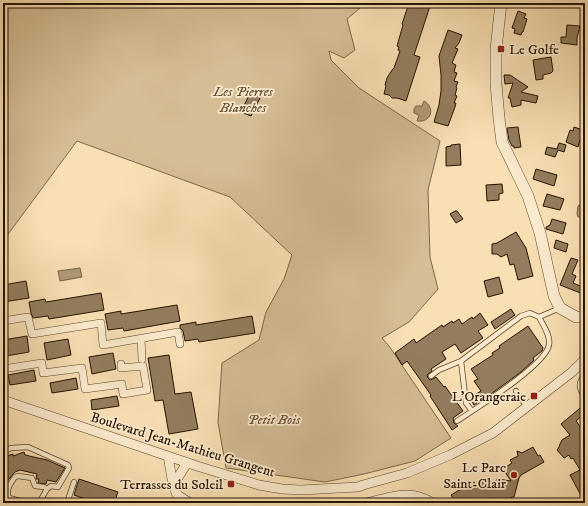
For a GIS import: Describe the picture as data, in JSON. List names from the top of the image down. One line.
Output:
{"streets":{"street":["Boulevard Jean-Mathieu Grangent"]},"parks":["Les Pierres Blanches","Petit Bois"],"places":{"transit":["Le Golfe","L'Orangeraie","Terrasses du Soleil"],"other":["Le Parc Saint-Clair"]}}
